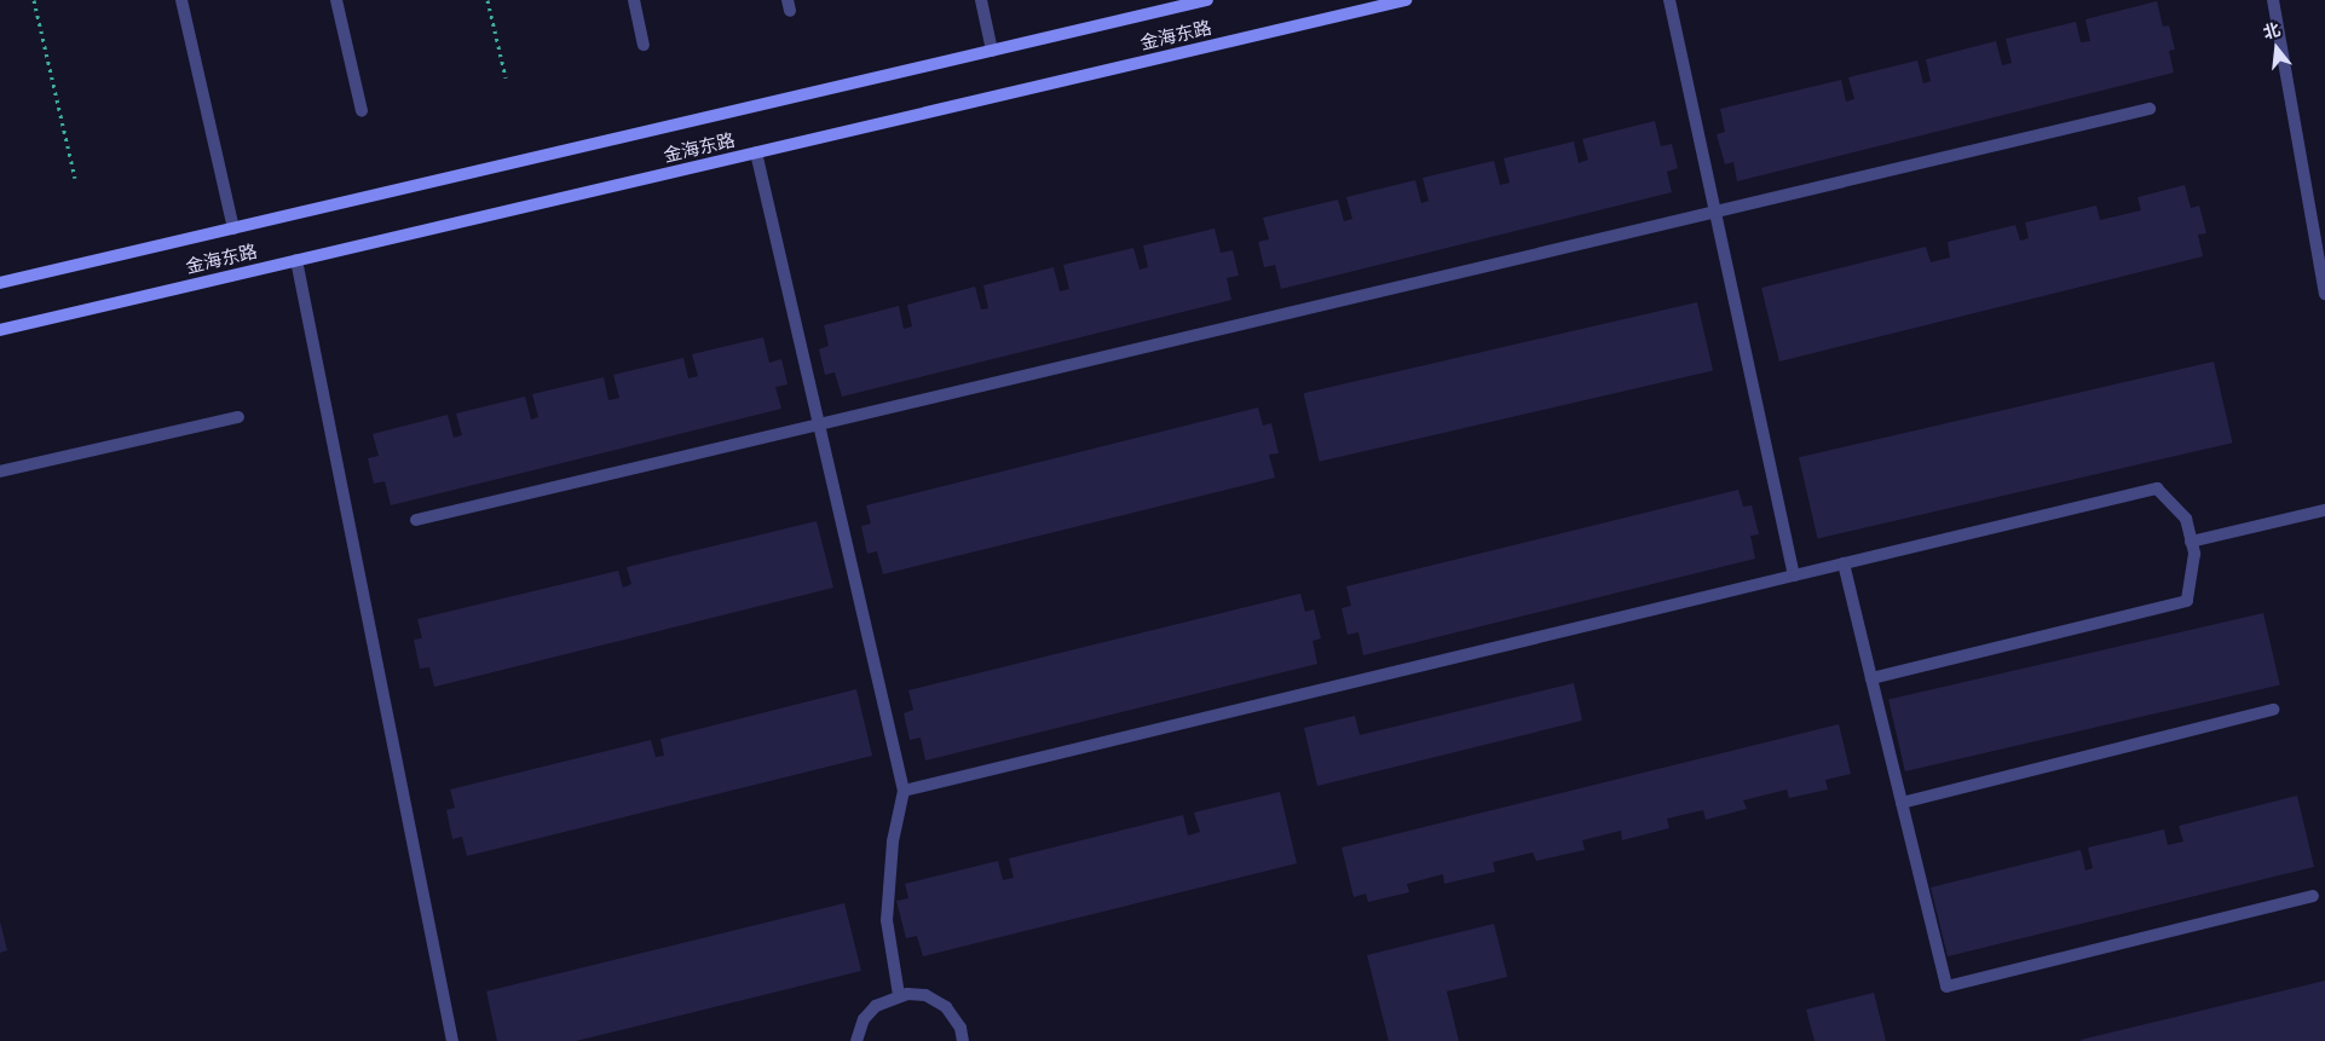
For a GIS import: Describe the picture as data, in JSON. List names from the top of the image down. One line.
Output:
{"streets":{"main road":["金海东路"]},"north":"top"}
